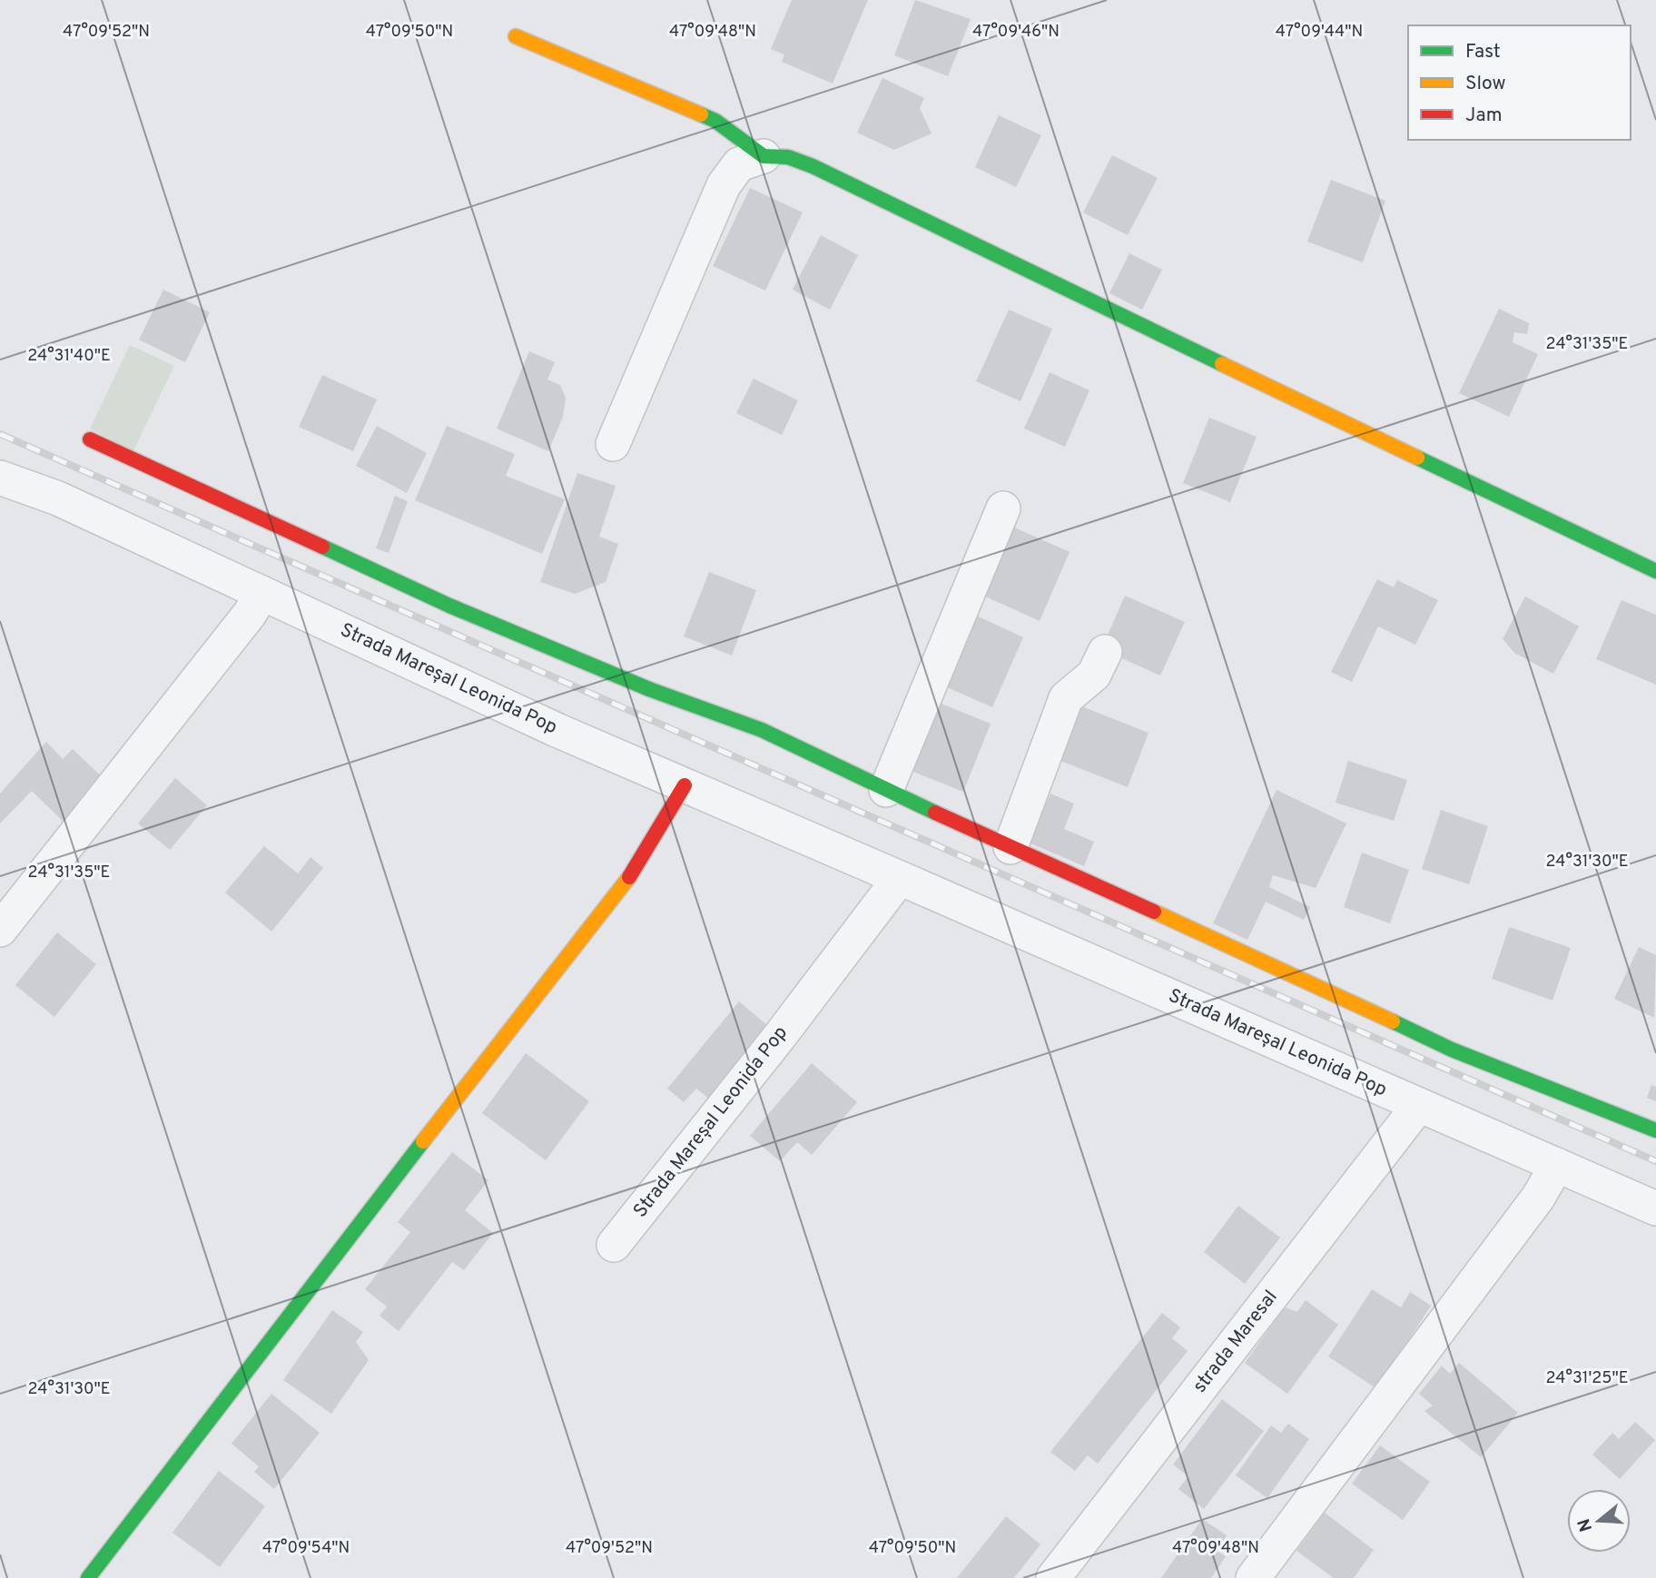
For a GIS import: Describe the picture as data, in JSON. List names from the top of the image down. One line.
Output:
{"streets":{"street":["Strada Mareșal Leonida Pop","strada Maresal"]},"crossings":[["Strada Mareșal Leonida Pop","strada Maresal"]],"legend":["Fast","Slow","Jam"],"north":"left","coordinates":["47°09'52\"N","47°09'50\"N","47°09'48\"N","47°09'46\"N","47°09'44\"N","24°31'35\"E","24°31'40\"E","24°31'30\"E","24°31'25\"E","47°09'54\"N"]}
